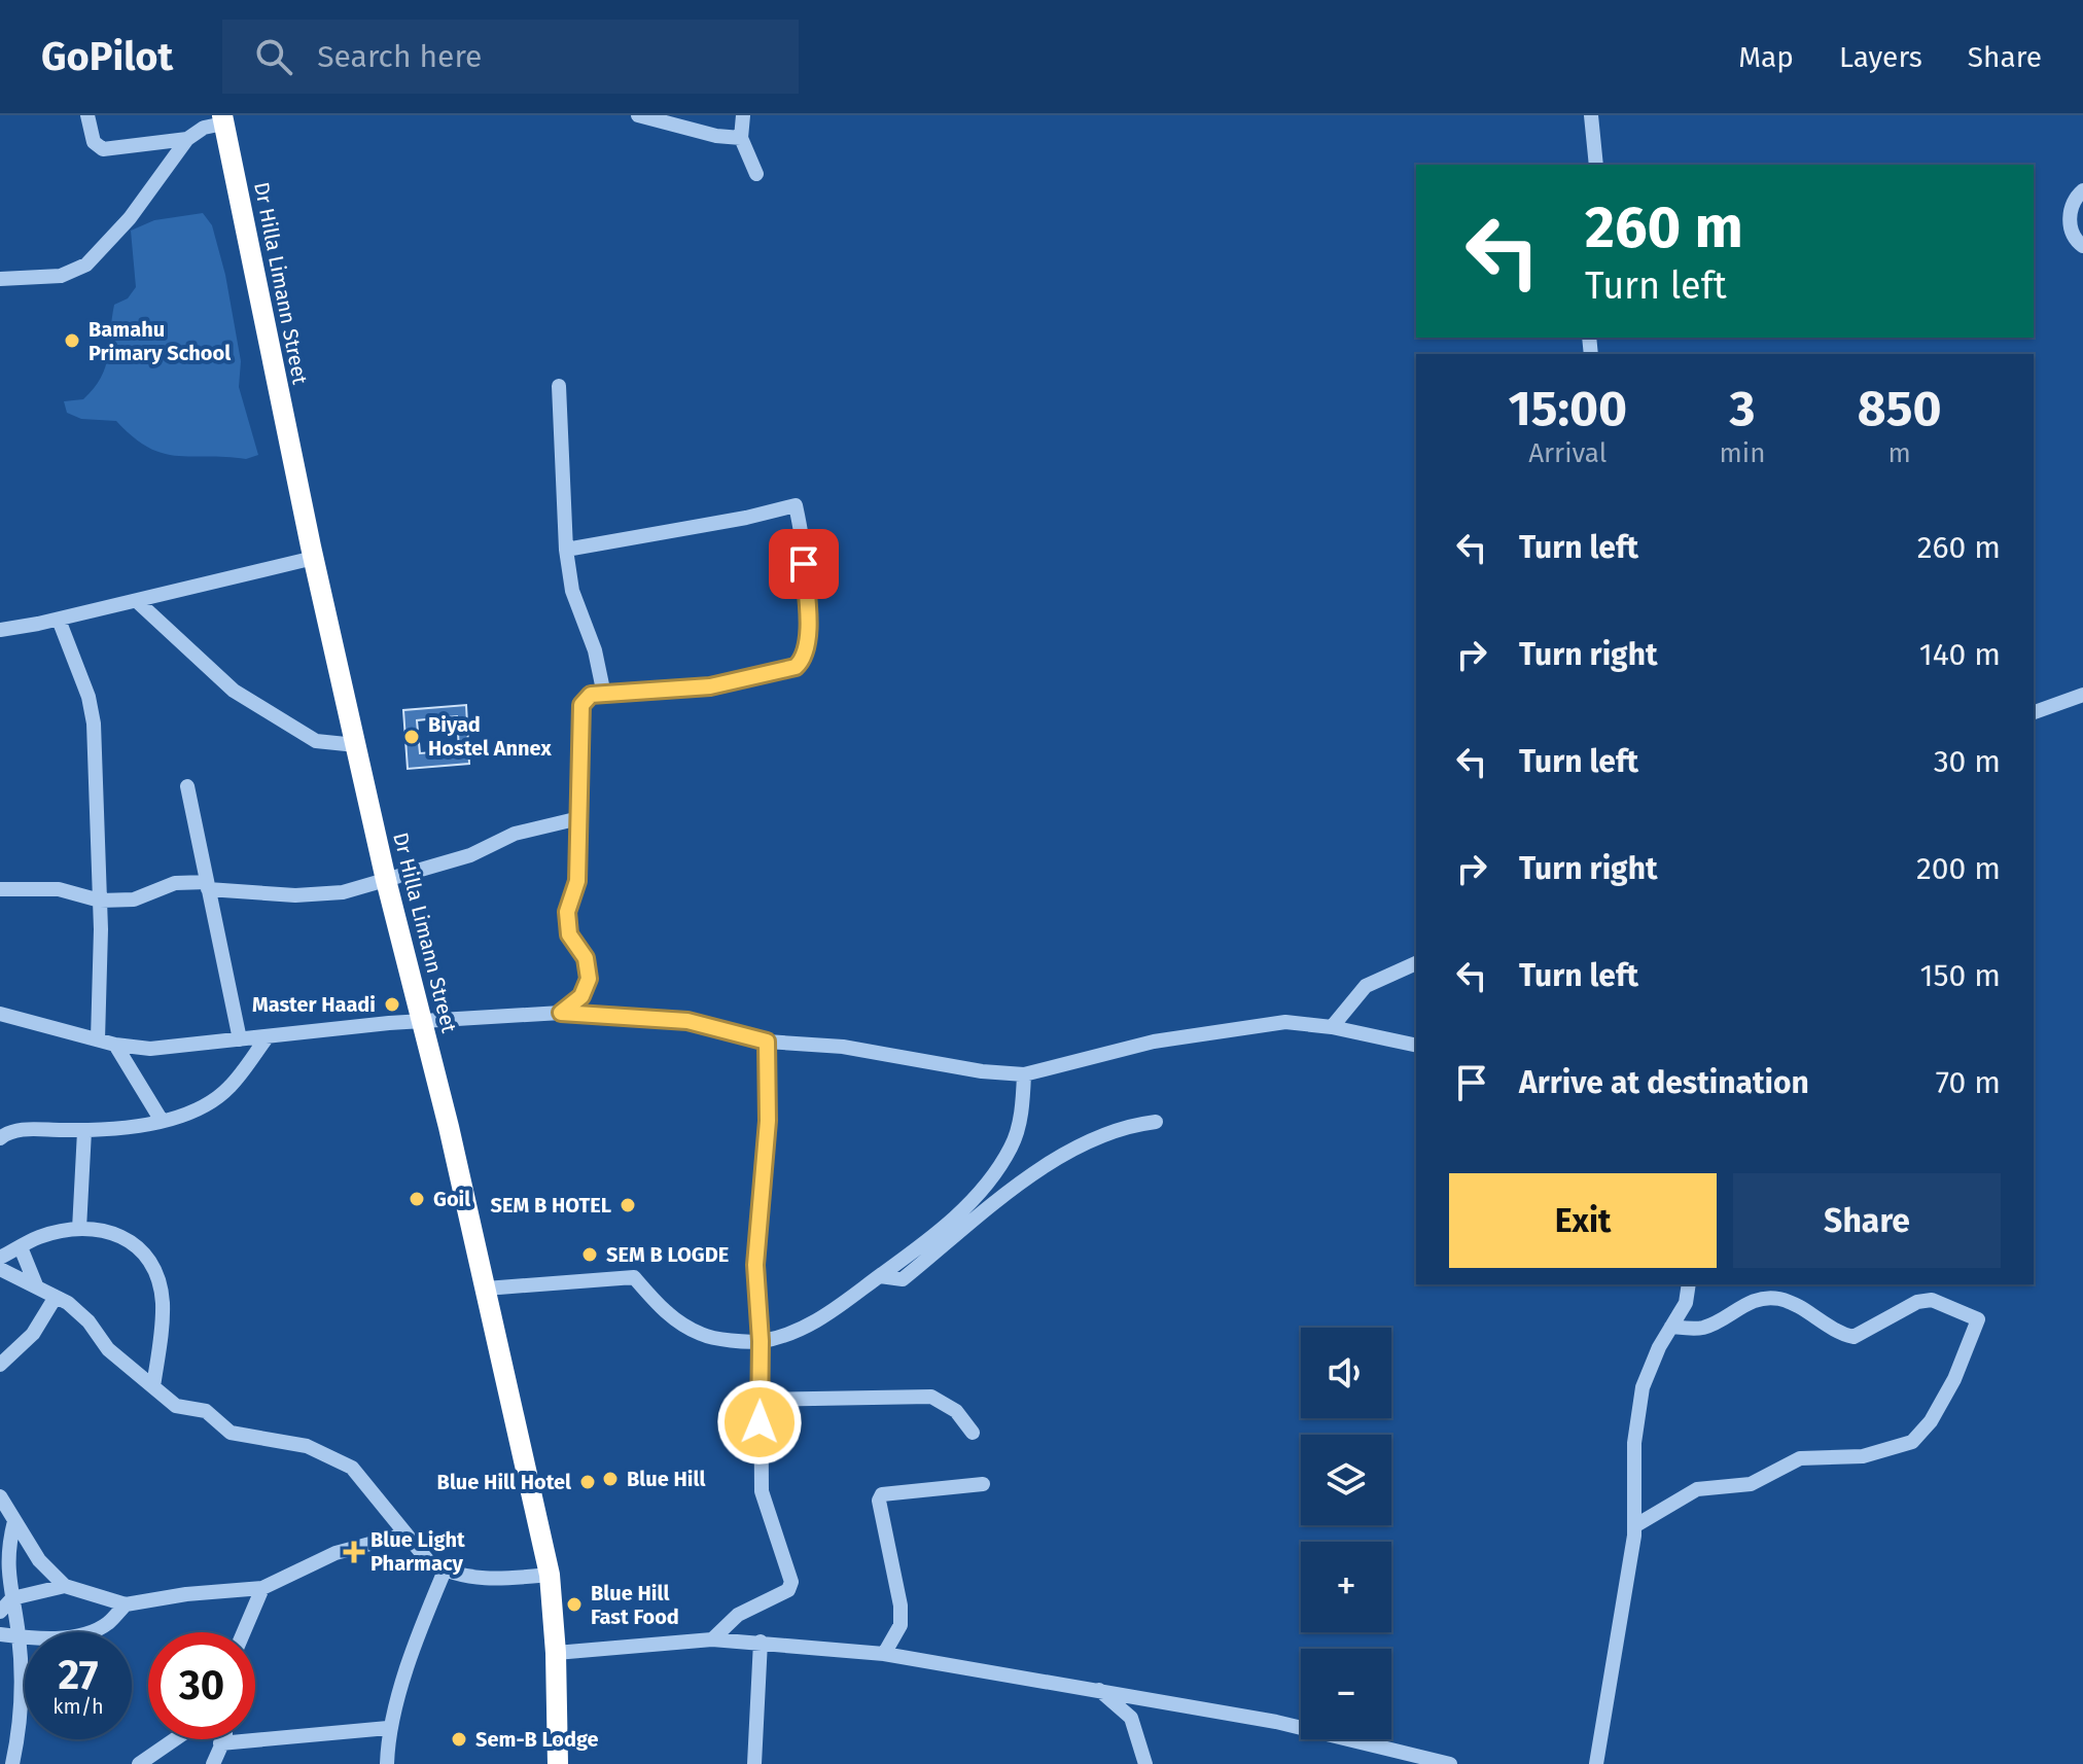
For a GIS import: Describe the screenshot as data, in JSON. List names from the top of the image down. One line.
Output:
{"streets":{"highway":["Dr Hilla Limann Street"]},"places":{"other":["Bamahu Primary School","Biyad Hostel Annex","Master Haadi","Goil","SEM B HOTEL","SEM B LOGDE","Blue Hill","Blue Hill Hotel","Blue Hill Fast Food","Sem-B Lodge"],"health":["Blue Light Pharmacy"]},"page":{"header":"GoPilot","search":"Search here","nav":["Map","Layers","Share"],"turn":["260 m","Turn left"],"eta":["15:00","Arrival","3","min","850","m"],"list":[{"name":"Turn left","value":"260 m"},{"name":"Turn right","value":"140 m"},{"name":"Turn left","value":"30 m"},{"name":"Turn right","value":"200 m"},{"name":"Turn left","value":"150 m"},{"name":"Arrive at destination","value":"70 m"}],"buttons":["Exit","Share"],"map_buttons":["+","−"],"speed":"27 km/h","limit":"30"}}
